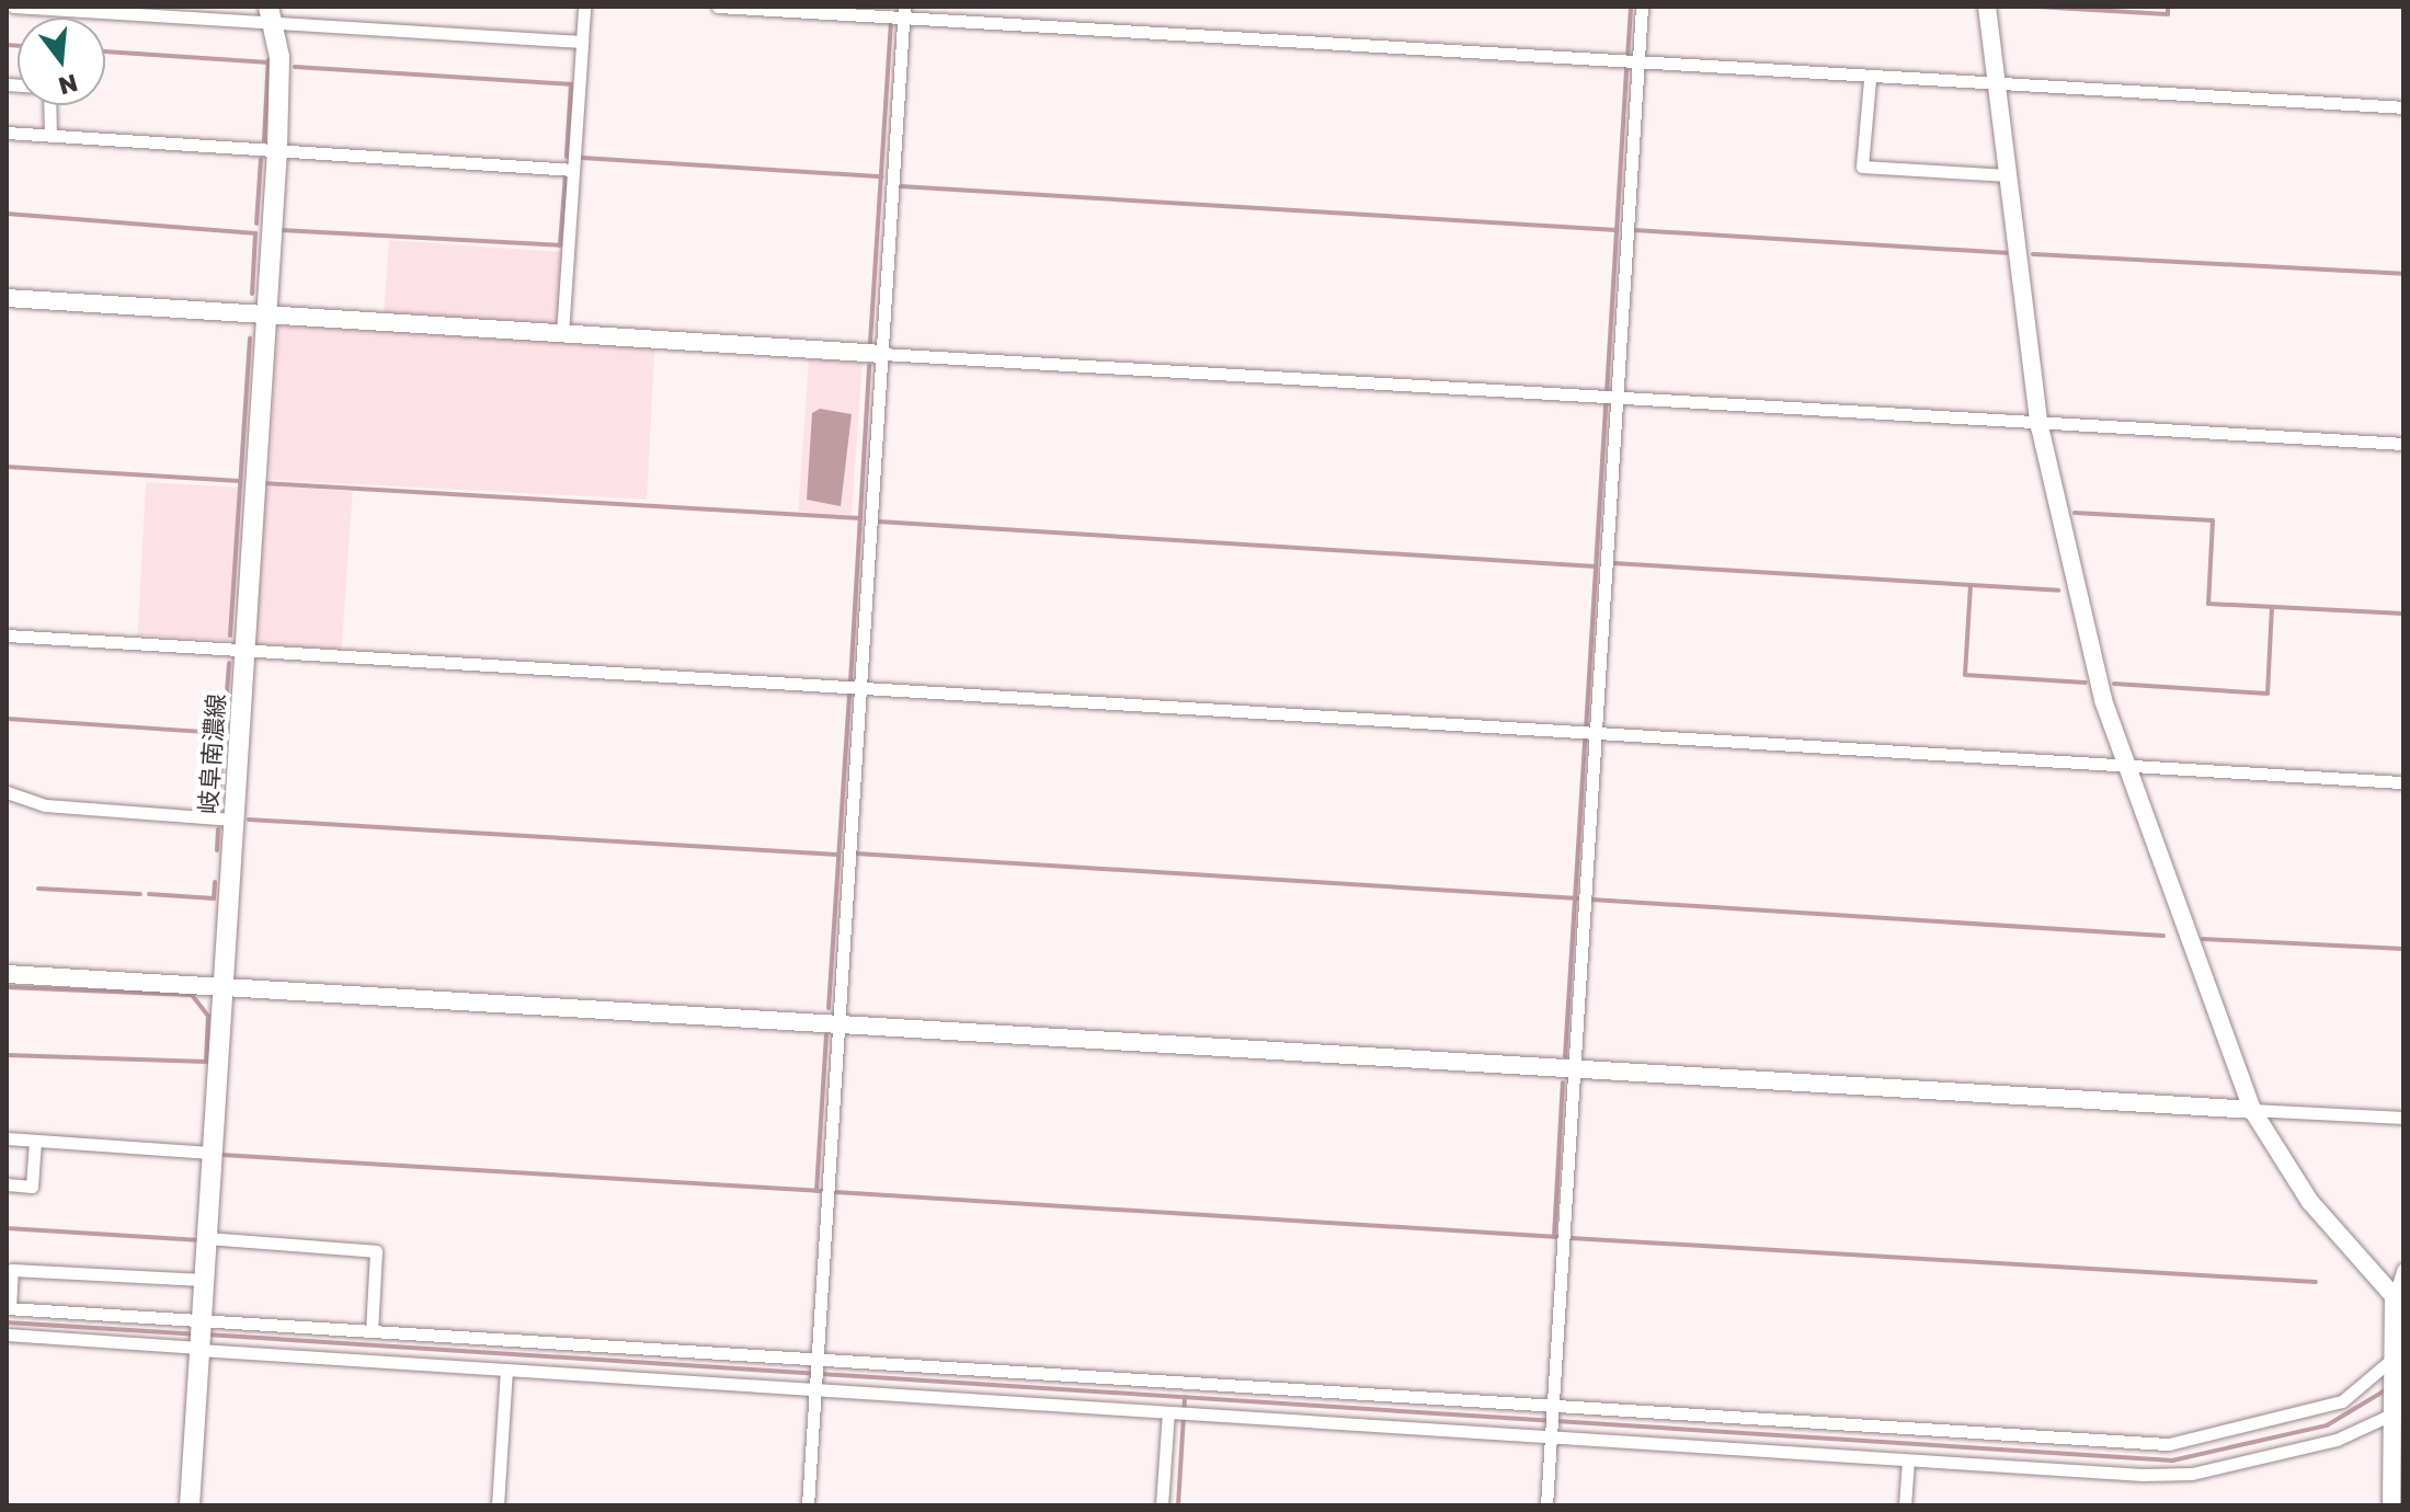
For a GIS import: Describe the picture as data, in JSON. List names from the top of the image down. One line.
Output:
{"streets":{"main road":["岐阜南濃線"]},"north":"bottom"}
